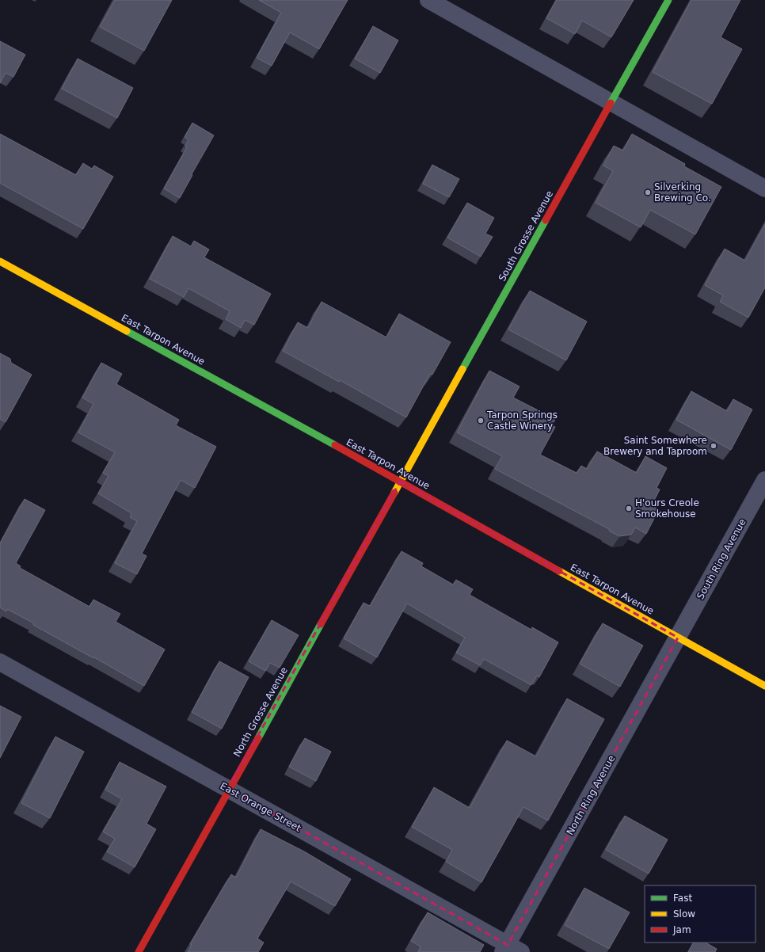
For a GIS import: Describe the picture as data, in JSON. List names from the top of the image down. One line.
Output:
{"streets":{"street":["South Grosse Avenue","East Tarpon Avenue","South Ring Avenue","North Grosse Avenue","North Ring Avenue","East Orange Street"]},"crossings":[["South Grosse Avenue","East Tarpon Avenue"],["South Grosse Avenue","North Grosse Avenue"],["East Tarpon Avenue","South Ring Avenue"],["East Tarpon Avenue","North Grosse Avenue"],["East Tarpon Avenue","North Ring Avenue"],["South Ring Avenue","North Ring Avenue"],["North Grosse Avenue","East Orange Street"],["North Ring Avenue","East Orange Street"]],"places":["Silverking Brewing Co.","Tarpon Springs Castle Winery","Saint Somewhere Brewery and Taproom","H'ours Creole Smokehouse"],"legend":["Fast","Slow","Jam"]}
